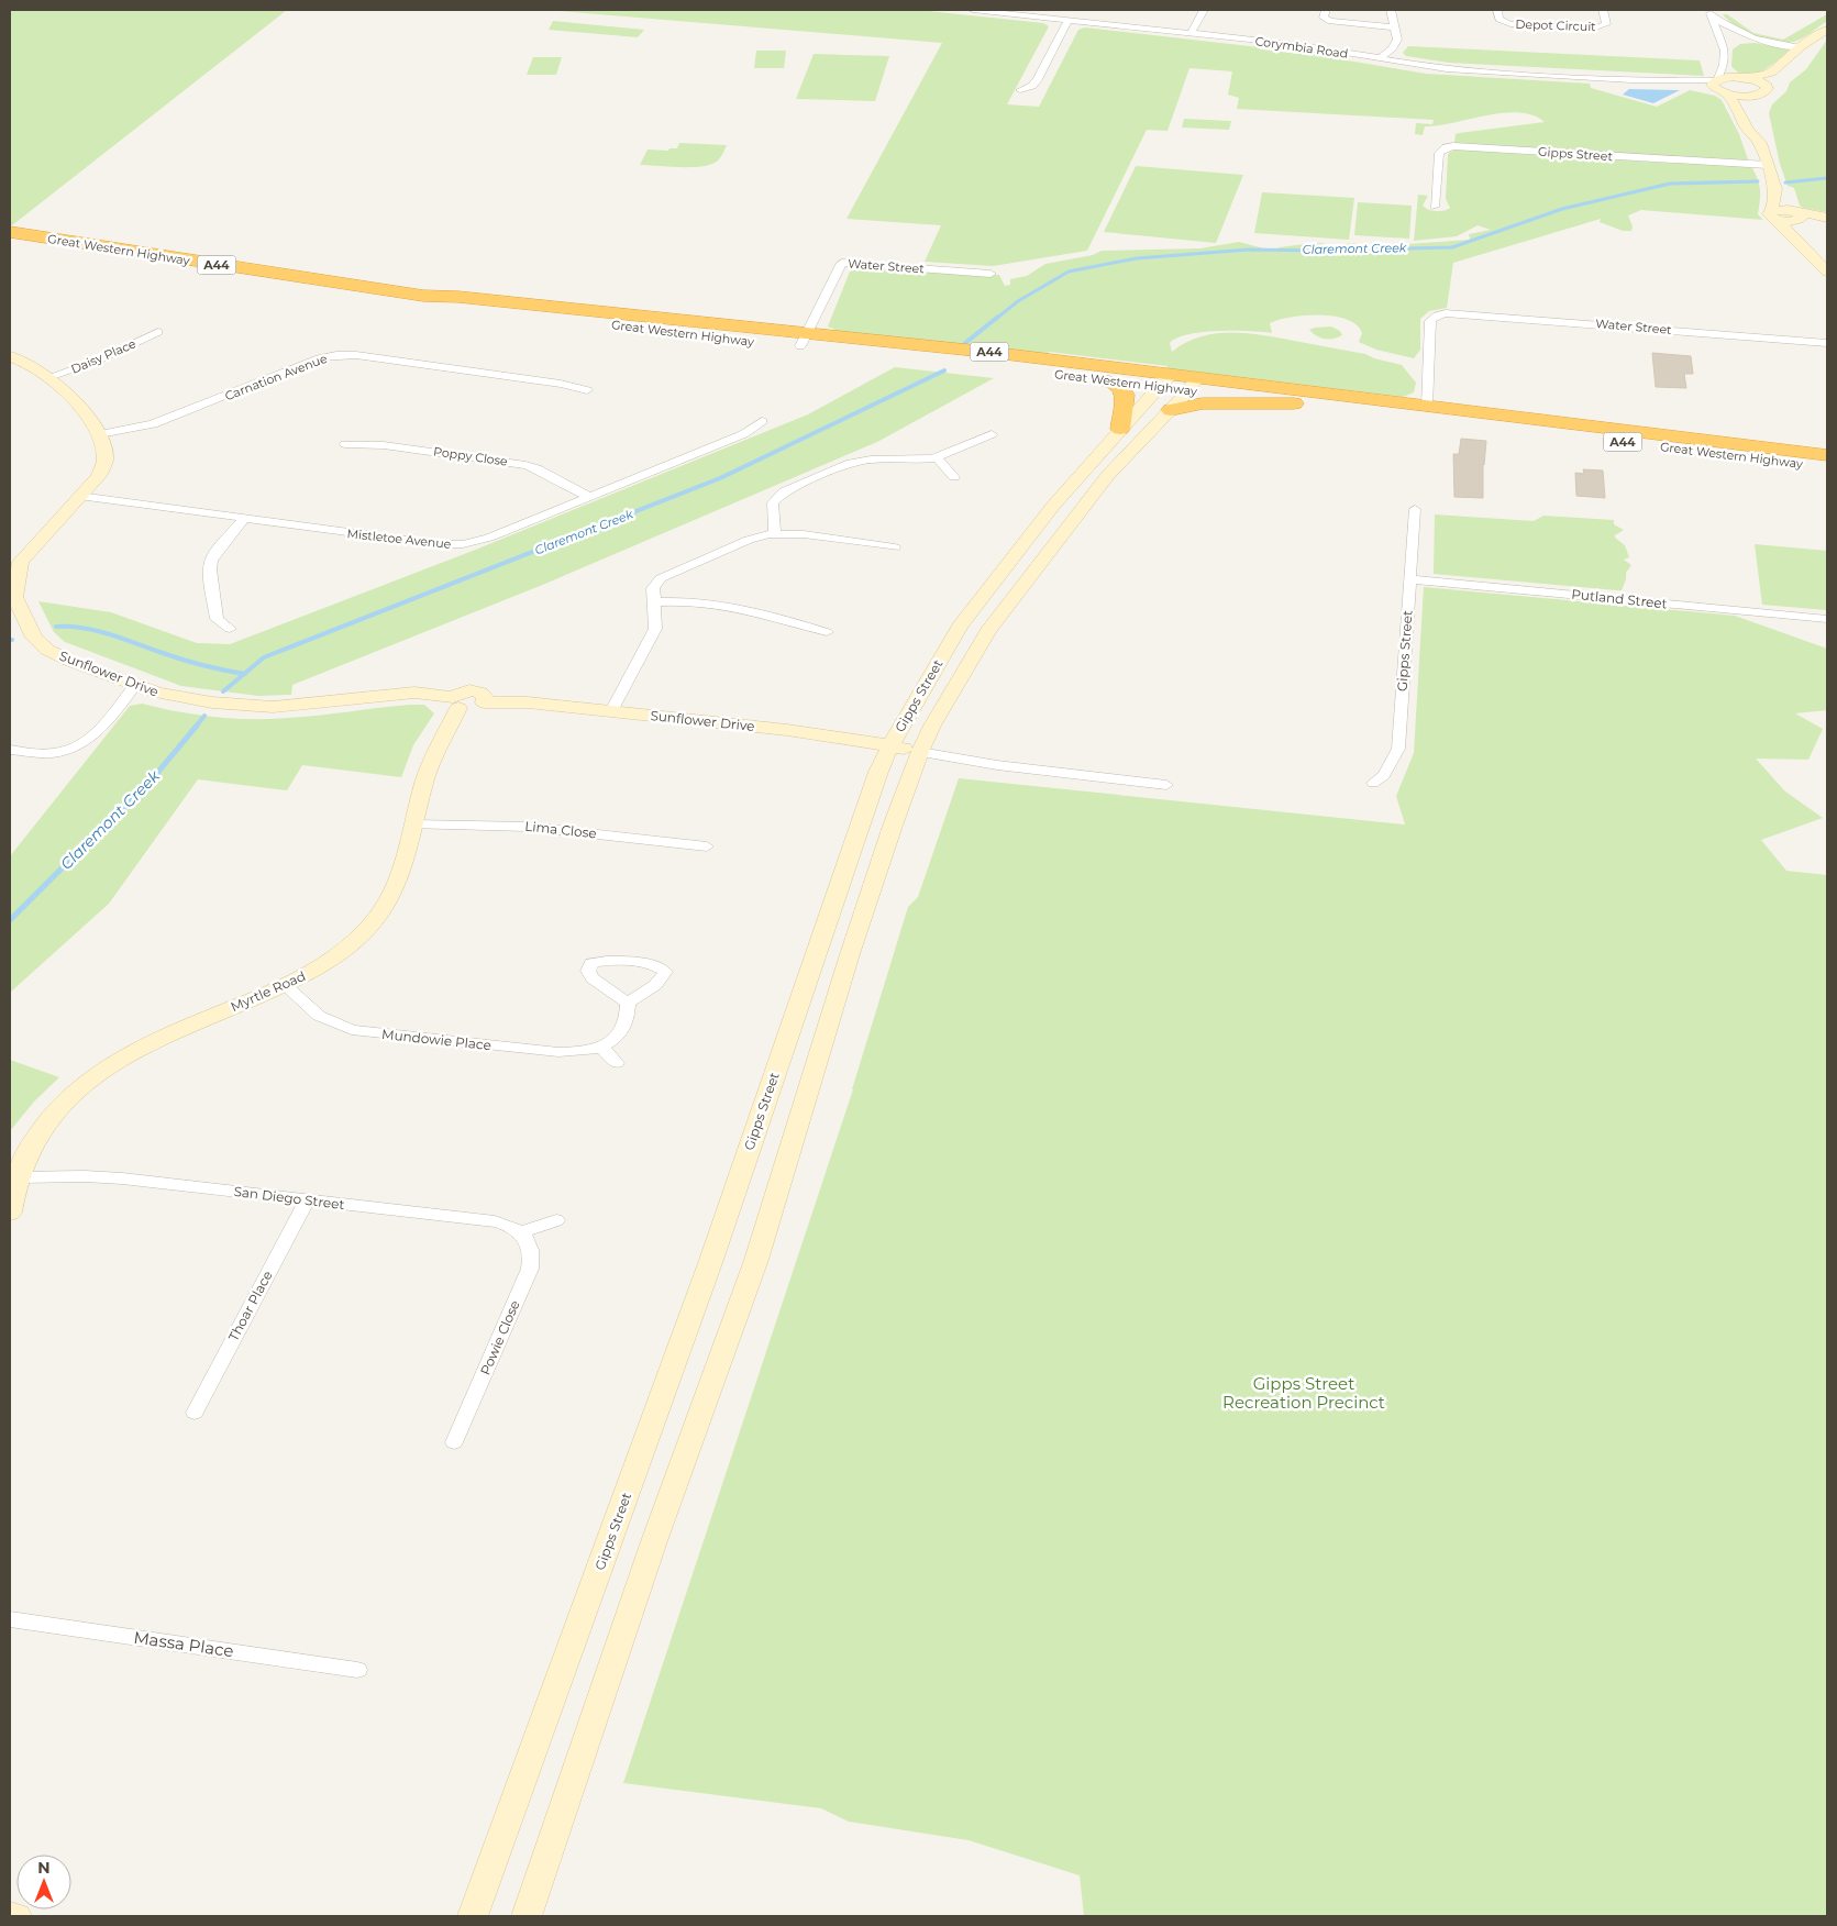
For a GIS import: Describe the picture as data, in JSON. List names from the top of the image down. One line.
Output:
{"streets":{"highway":["Great Western Highway","A44"],"main road":["Gipps Street","Sunflower Drive","Myrtle Road"],"street":["Depot Circuit","Corymbia Road","Water Street","Daisy Place","Carnation Avenue","Poppy Close","Mistletoe Avenue","Putland Street","Lima Close","Mundowie Place","San Diego Street","Thoar Place","Powie Close","Massa Place"]},"crossings":[["Gipps Street","Great Western Highway"],["Gipps Street","Putland Street"],["Gipps Street","Sunflower Drive"],["Great Western Highway","Water Street"],["Daisy Place","Sunflower Drive"],["Carnation Avenue","Sunflower Drive"],["Poppy Close","Mistletoe Avenue"],["Mistletoe Avenue","Sunflower Drive"],["Sunflower Drive","Myrtle Road"],["Lima Close","Myrtle Road"],["Myrtle Road","Mundowie Place"],["Myrtle Road","San Diego Street"],["San Diego Street","Thoar Place"],["San Diego Street","Powie Close"]],"water":["Claremont Creek"],"parks":["Gipps Street Recreation Precinct"],"north":"top"}
